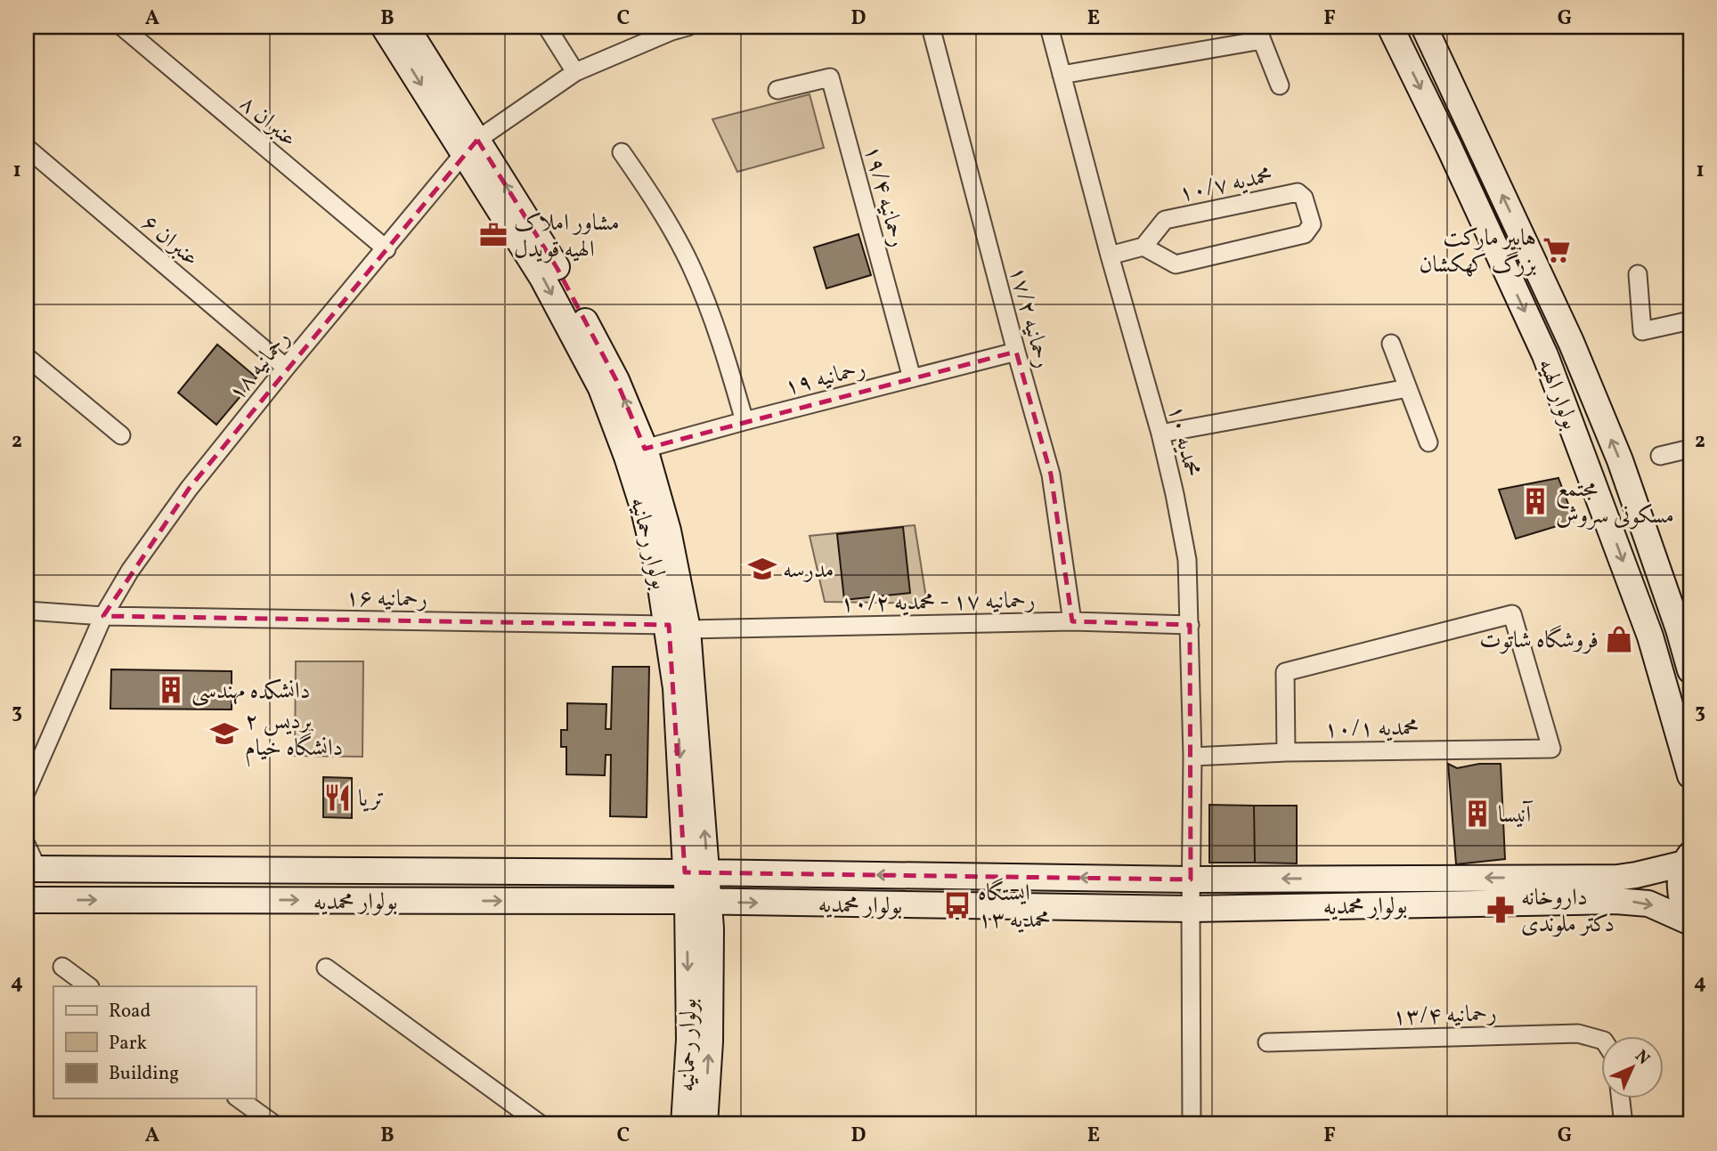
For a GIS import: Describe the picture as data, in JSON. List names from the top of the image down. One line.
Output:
{"streets":{"main road":["بولوار الهیه","بولوار رحمانیه","بولوار محمدیه"],"street":["عنبران ۸","محمدیه ۱۰/۷","رحمانیه ۱۹/۴","عنبران ۶","رحمانیه ۱۷/۲","رحمانیه ۱۸","رحمانیه ۱۹","محمدیه ۱۰","رحمانیه ۱۶","رحمانیه ۱۷ - محمدیه ۱۰/۲","محمدیه ۱۰/۱","رحمانیه ۱۳/۴"]},"crossings":[["عنبران ۸","رحمانیه ۱۸"],["رحمانیه ۱۹/۴","رحمانیه ۱۹"],["عنبران ۶","رحمانیه ۱۸"],["رحمانیه ۱۷/۲","رحمانیه ۱۹"],["رحمانیه ۱۷/۲","رحمانیه ۱۷ - محمدیه ۱۰/۲"],["رحمانیه ۱۸","بولوار رحمانیه"],["رحمانیه ۱۸","رحمانیه ۱۶"],["رحمانیه ۱۹","بولوار رحمانیه"],["محمدیه ۱۰","رحمانیه ۱۷ - محمدیه ۱۰/۲"],["محمدیه ۱۰","محمدیه ۱۰/۱"],["محمدیه ۱۰","بولوار محمدیه"],["بولوار رحمانیه","رحمانیه ۱۶"],["بولوار رحمانیه","رحمانیه ۱۷ - محمدیه ۱۰/۲"],["بولوار رحمانیه","بولوار محمدیه"],["رحمانیه ۱۶","رحمانیه ۱۷ - محمدیه ۱۰/۲"]],"places":{"office":["مشاور املاک الهیه قویدل"],"supermarket":["هایپر مارکت بزرگ کهکشان"],"building":["مجتمع مسکونی سروش","دانشکده مهندسی","آنیسا"],"school or university":["مدرسه","پردیس ۲ دانشگاه خیام"],"shop":["فروشگاه شاتوت"],"restaurant":["تریا"],"bus stop":["ایستگاه محمدیه ۱۳"],"pharmacy":["داروخانه دکتر ملوندی"]},"legend":["Road","Park","Building"],"north":"top right","grid":{"columns":["A","B","C","D","E","F","G"],"rows":["1","2","3","4"]}}
